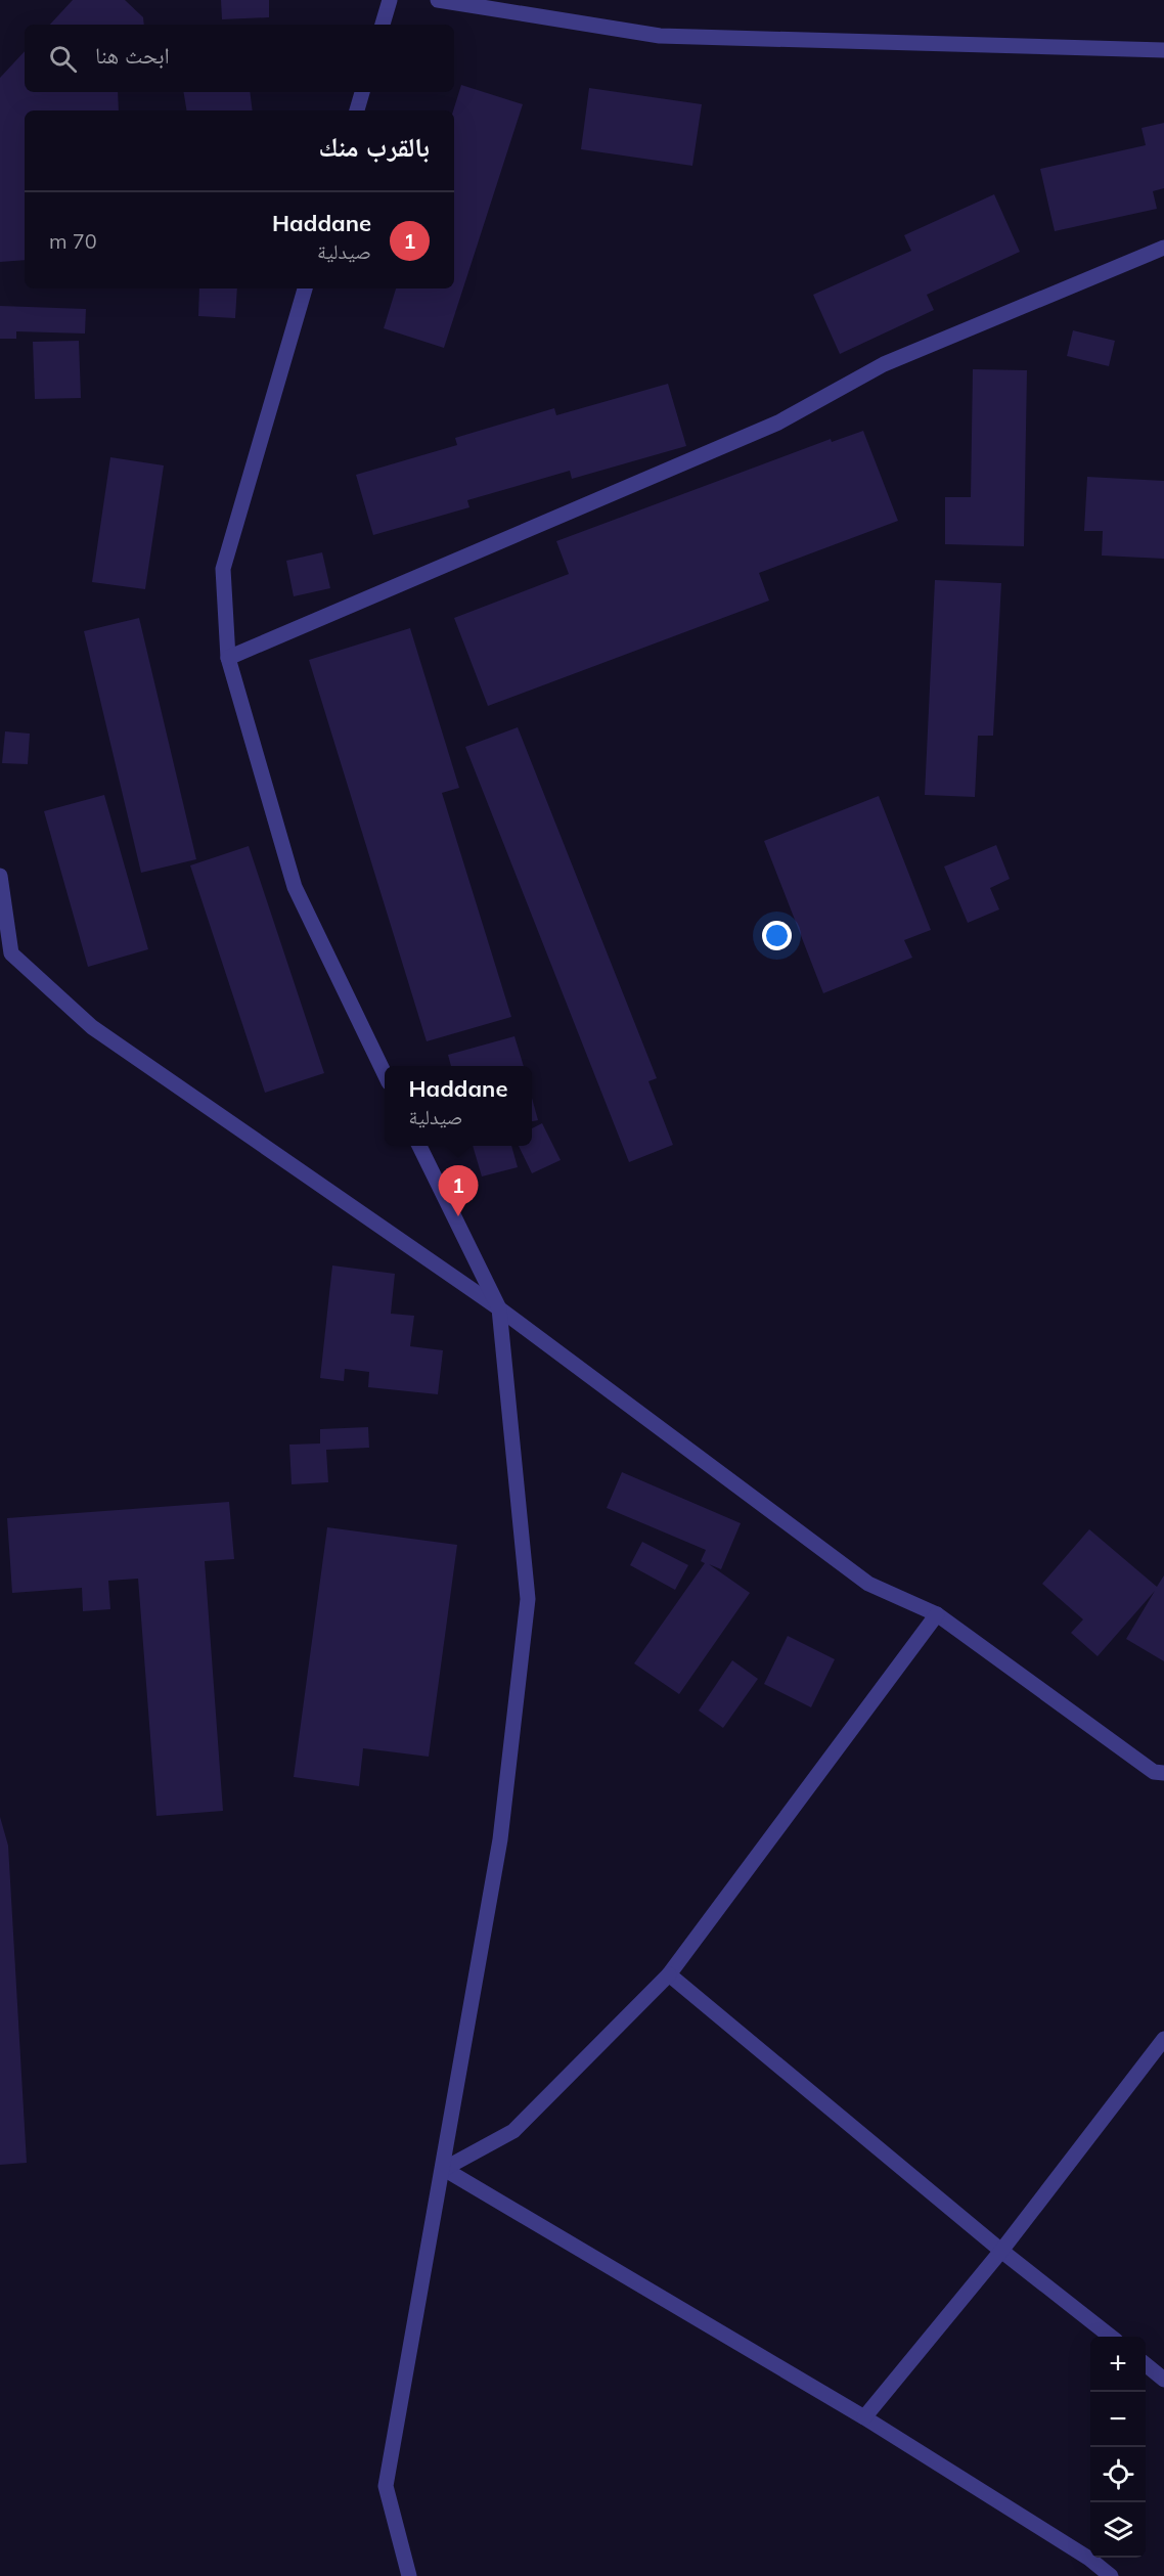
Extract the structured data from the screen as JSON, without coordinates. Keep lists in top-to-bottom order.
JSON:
{
  "page": {
    "search": "ابحث هنا",
    "heading": "بالقرب منك",
    "list": [
      {
        "mark": "1",
        "name": "Haddane",
        "note": "صيدلية",
        "value": "70 m"
      }
    ],
    "popup": ["Haddane", "صيدلية"],
    "pins": "1",
    "map_buttons": ["+", "−"]
  }
}
